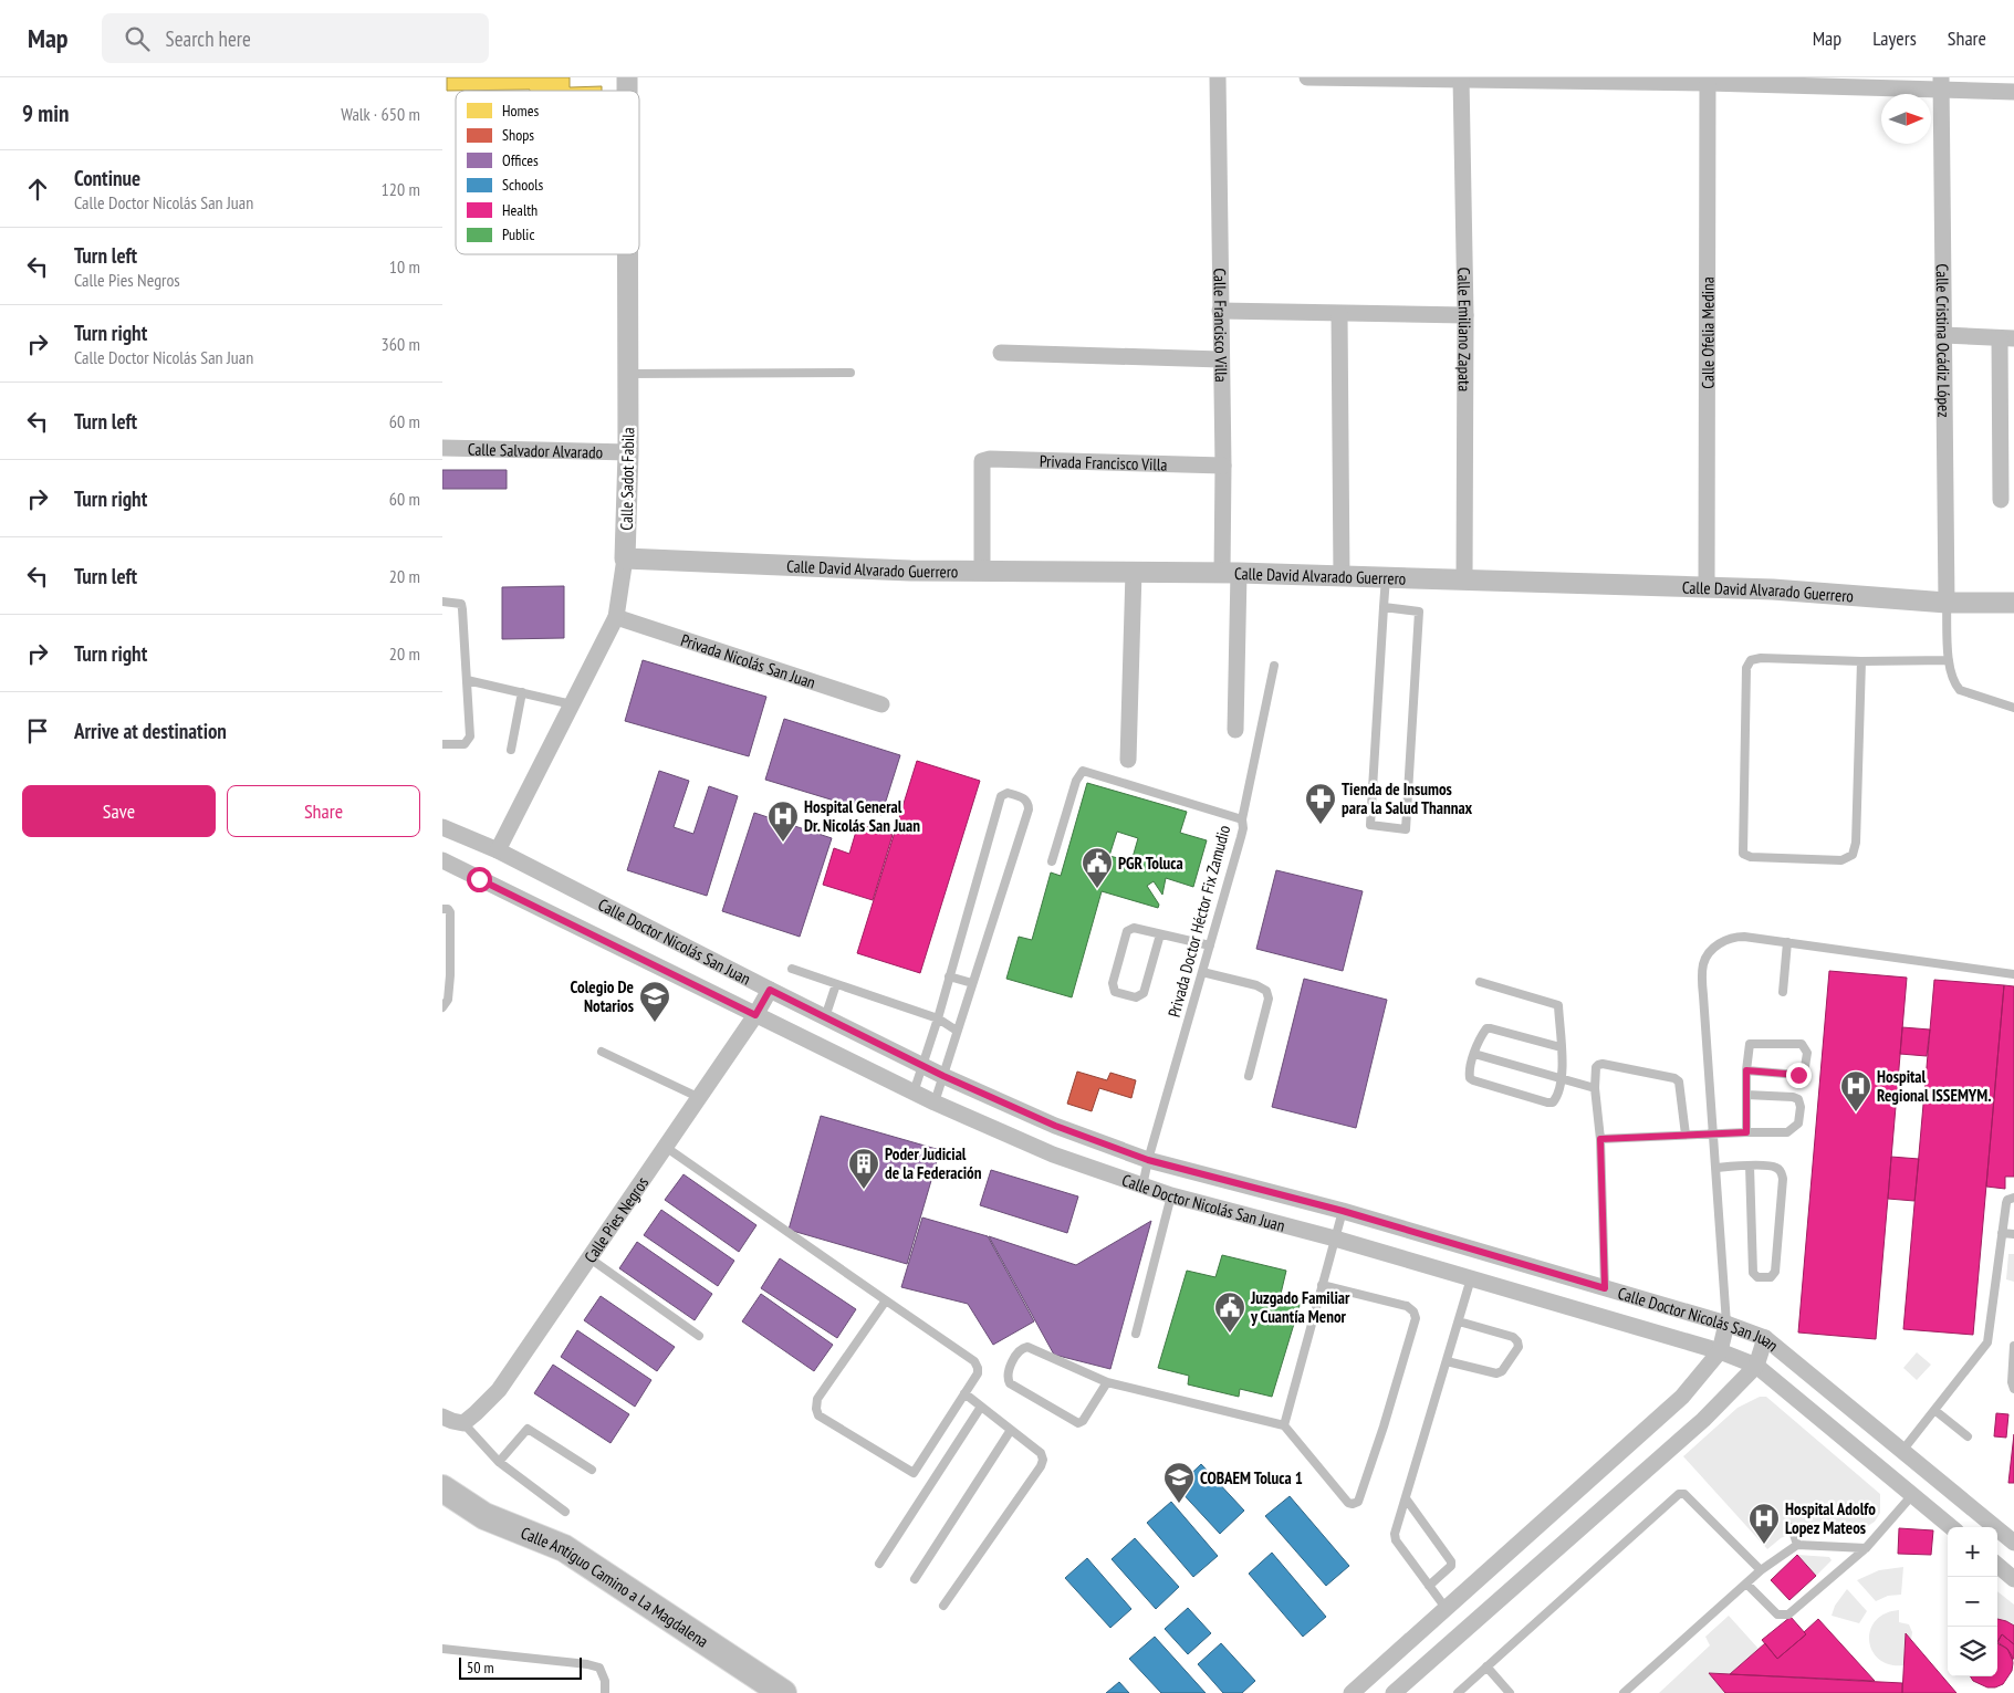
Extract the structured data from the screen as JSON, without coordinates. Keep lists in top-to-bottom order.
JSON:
{
  "streets": {
    "main road": ["Calle Antiguo Camino a La Magdalena"],
    "street": [
      "Calle Francisco Villa",
      "Calle Emiliano Zapata",
      "Calle Ofelia Medina",
      "Calle Cristina Ocádiz López",
      "Calle Salvador Alvarado",
      "Privada Francisco Villa",
      "Calle Sadot Fabila",
      "Calle David Alvarado Guerrero",
      "Privada Nicolás San Juan",
      "Calle Doctor Nicolás San Juan",
      "Calle Pies Negros"
    ],
    "lane": ["Privada Doctor Héctor Fix Zamudio"]
  },
  "crossings": [
    ["Calle Francisco Villa", "Privada Francisco Villa"],
    ["Calle Francisco Villa", "Calle David Alvarado Guerrero"],
    ["Calle Emiliano Zapata", "Calle David Alvarado Guerrero"],
    ["Calle Ofelia Medina", "Calle David Alvarado Guerrero"],
    ["Calle Cristina Ocádiz López", "Calle David Alvarado Guerrero"],
    ["Calle Salvador Alvarado", "Calle Sadot Fabila"],
    ["Privada Francisco Villa", "Calle David Alvarado Guerrero"],
    ["Calle Sadot Fabila", "Calle David Alvarado Guerrero"],
    ["Calle Sadot Fabila", "Privada Nicolás San Juan"],
    ["Calle Sadot Fabila", "Calle Doctor Nicolás San Juan"],
    ["Privada Doctor Héctor Fix Zamudio", "Calle Doctor Nicolás San Juan"],
    ["Calle Doctor Nicolás San Juan", "Calle Pies Negros"]
  ],
  "places": {
    "pharmacy": ["Tienda de Insumos para la Salud Thannax"],
    "hospital": ["Hospital General Dr. Nicolás San Juan", "Hospital Regional ISSEMYM.", "Hospital Adolfo Lopez Mateos"],
    "public building": ["PGR Toluca", "Juzgado Familiar y Cuantía Menor"],
    "school or university": ["Colegio De Notarios", "COBAEM Toluca 1"],
    "building": ["Poder Judicial de la Federación"]
  },
  "legend": [
    "Homes",
    "Shops",
    "Offices",
    "Schools",
    "Health",
    "Public"
  ],
  "scale_bar": "50 m",
  "north": "right",
  "page": {
    "header": "Map",
    "search": "Search here",
    "nav": ["Map", "Layers", "Share"],
    "heading": ["9 min", "Walk · 650 m"],
    "list": [
      ["Continue", "Calle Doctor Nicolás San Juan", "120 m"],
      ["Turn left", "Calle Pies Negros", "10 m"],
      ["Turn right", "Calle Doctor Nicolás San Juan", "360 m"],
      ["Turn left", "60 m"],
      ["Turn right", "60 m"],
      ["Turn left", "20 m"],
      ["Turn right", "20 m"],
      "Arrive at destination"
    ],
    "buttons": ["Save", "Share"],
    "map_buttons": ["+", "−"],
    "scale": "50 m"
  }
}
